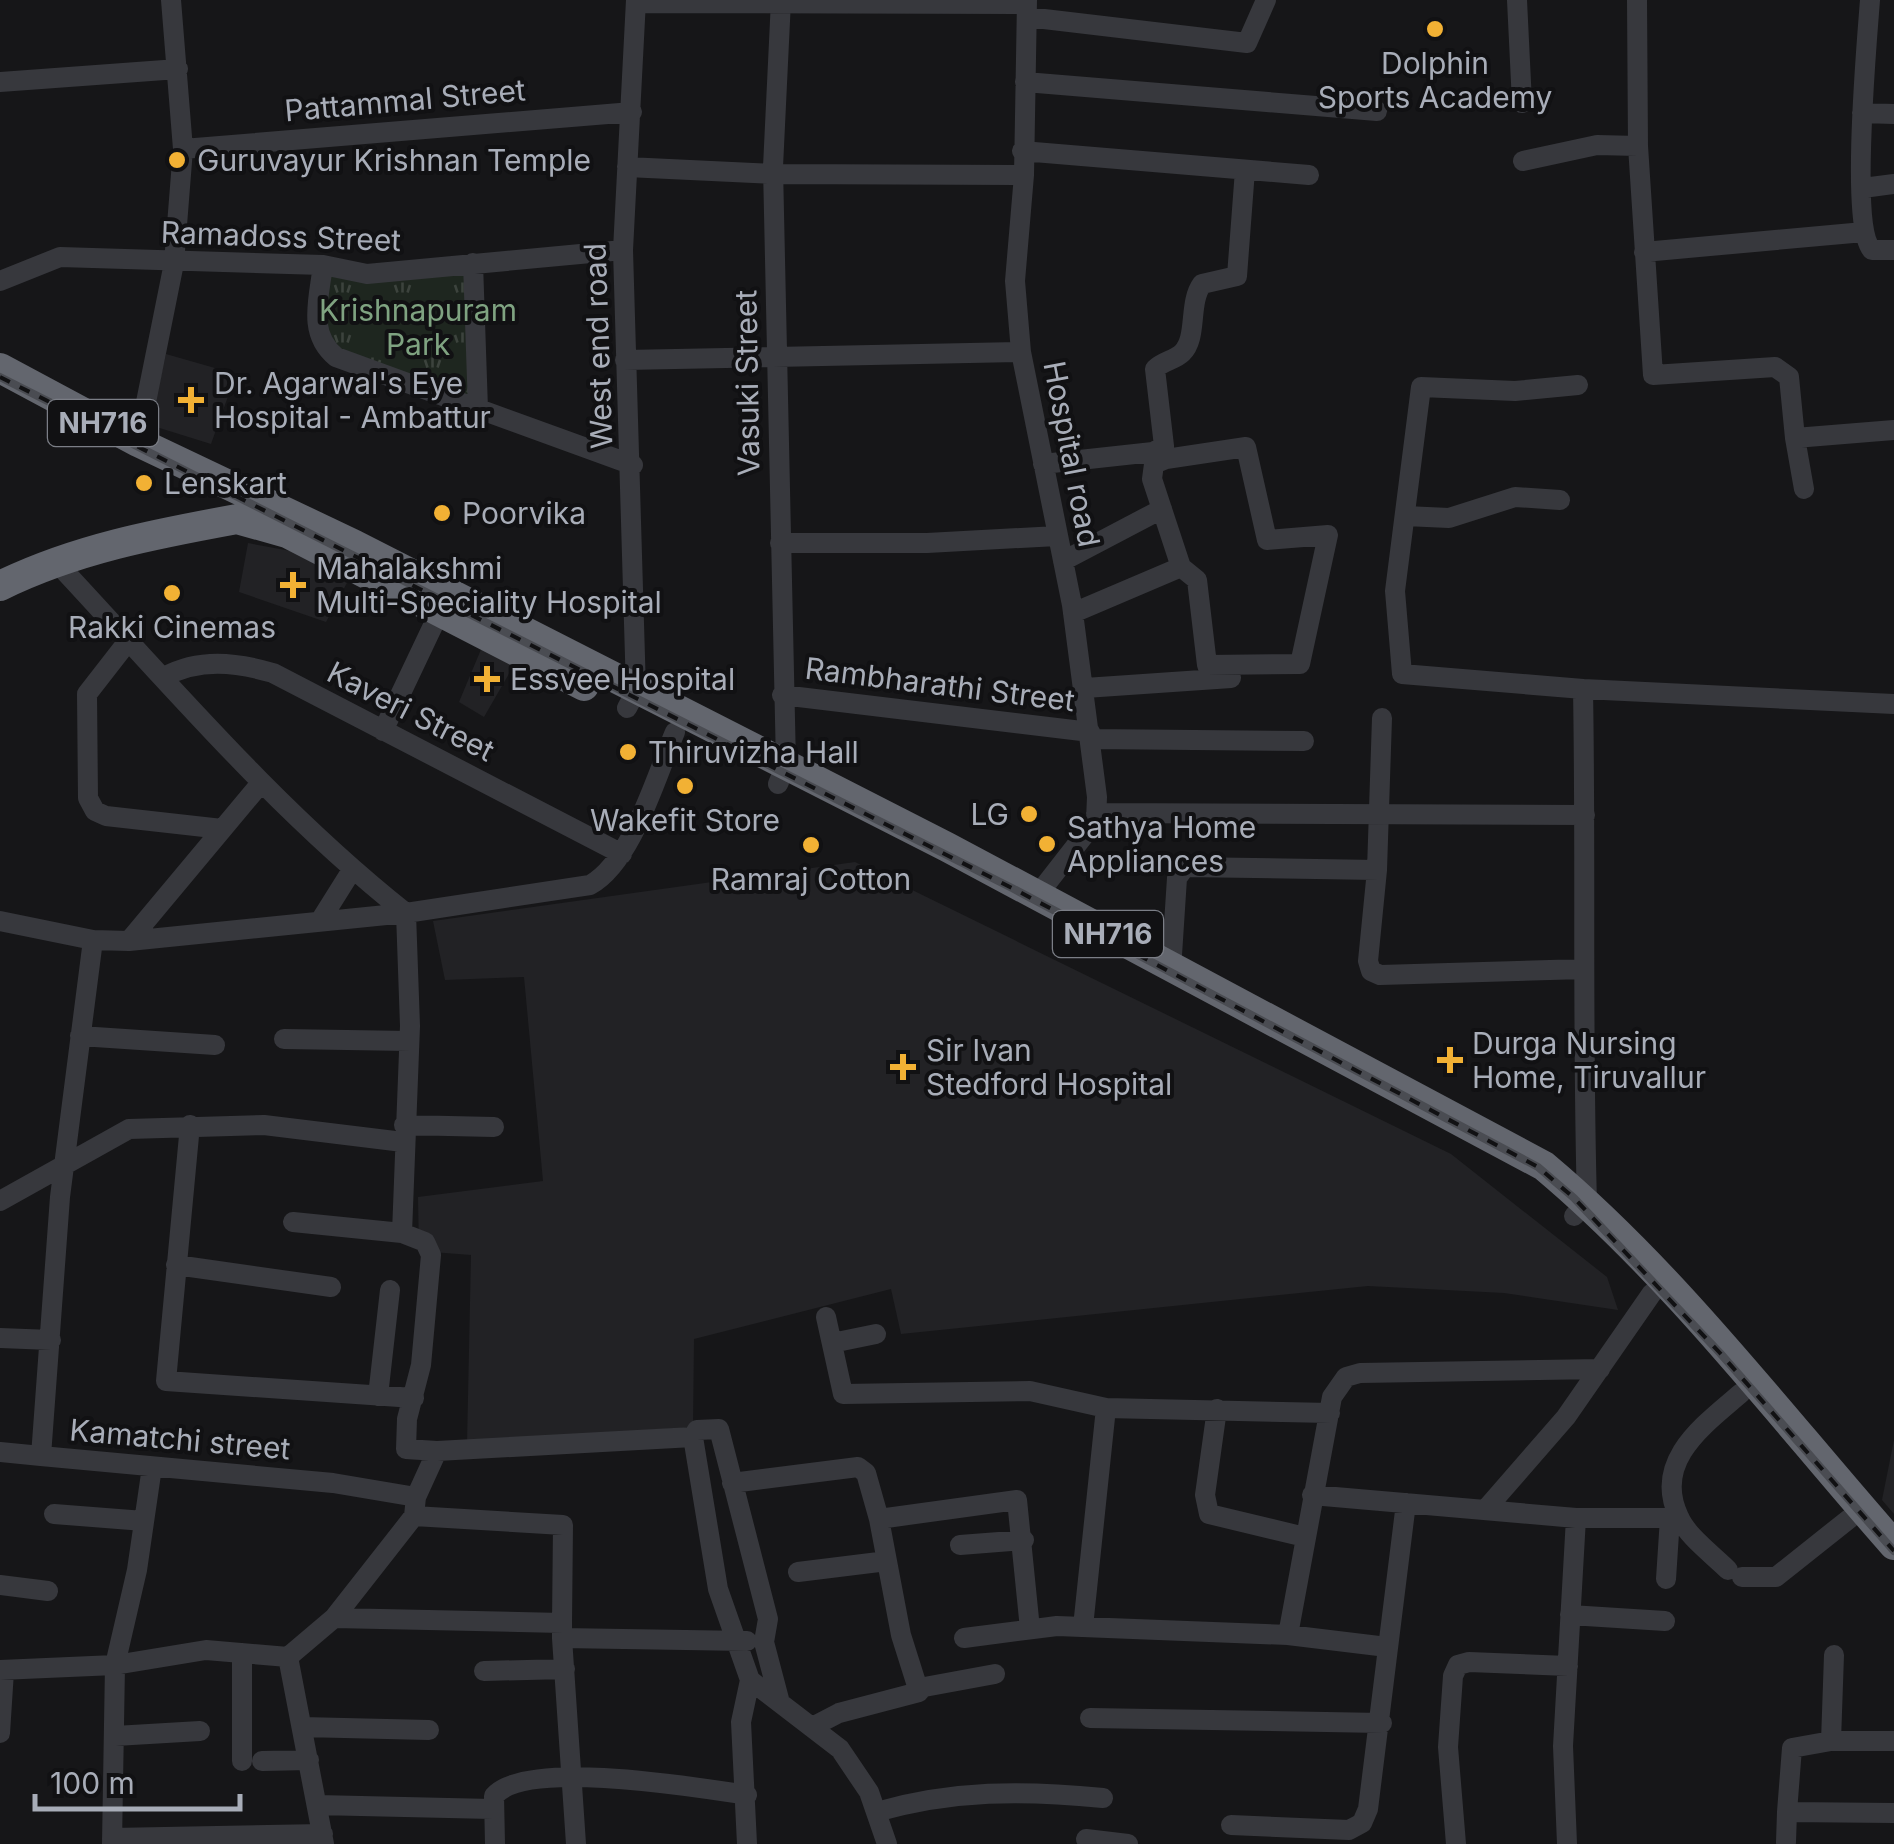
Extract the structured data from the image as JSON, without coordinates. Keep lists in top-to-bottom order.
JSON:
{
  "streets": {
    "highway": ["NH716"],
    "street": [
      "Pattammal Street",
      "Ramadoss Street",
      "West end road",
      "Vasuki Street",
      "Hospital road",
      "Rambharathi Street",
      "Kaveri Street",
      "Kamatchi street"
    ]
  },
  "crossings": [
    ["Pattammal Street", "West end road"],
    ["Ramadoss Street", "West end road"],
    ["West end road", "NH716"],
    ["Vasuki Street", "NH716"],
    ["Vasuki Street", "Rambharathi Street"],
    ["Hospital road", "Rambharathi Street"]
  ],
  "parks": ["Krishnapuram Park"],
  "places": {
    "other": [
      "Dolphin Sports Academy",
      "Guruvayur Krishnan Temple",
      "Lenskart",
      "Poorvika",
      "Rakki Cinemas",
      "Thiruvizha Hall",
      "Wakefit Store",
      "LG",
      "Sathya Home Appliances",
      "Ramraj Cotton"
    ],
    "health": [
      "Dr. Agarwal's Eye Hospital - Ambattur",
      "Mahalakshmi Multi-Speciality Hospital",
      "Essvee Hospital",
      "Durga Nursing Home, Tiruvallur",
      "Sir Ivan Stedford Hospital"
    ]
  },
  "scale_bar": "100 m"
}
